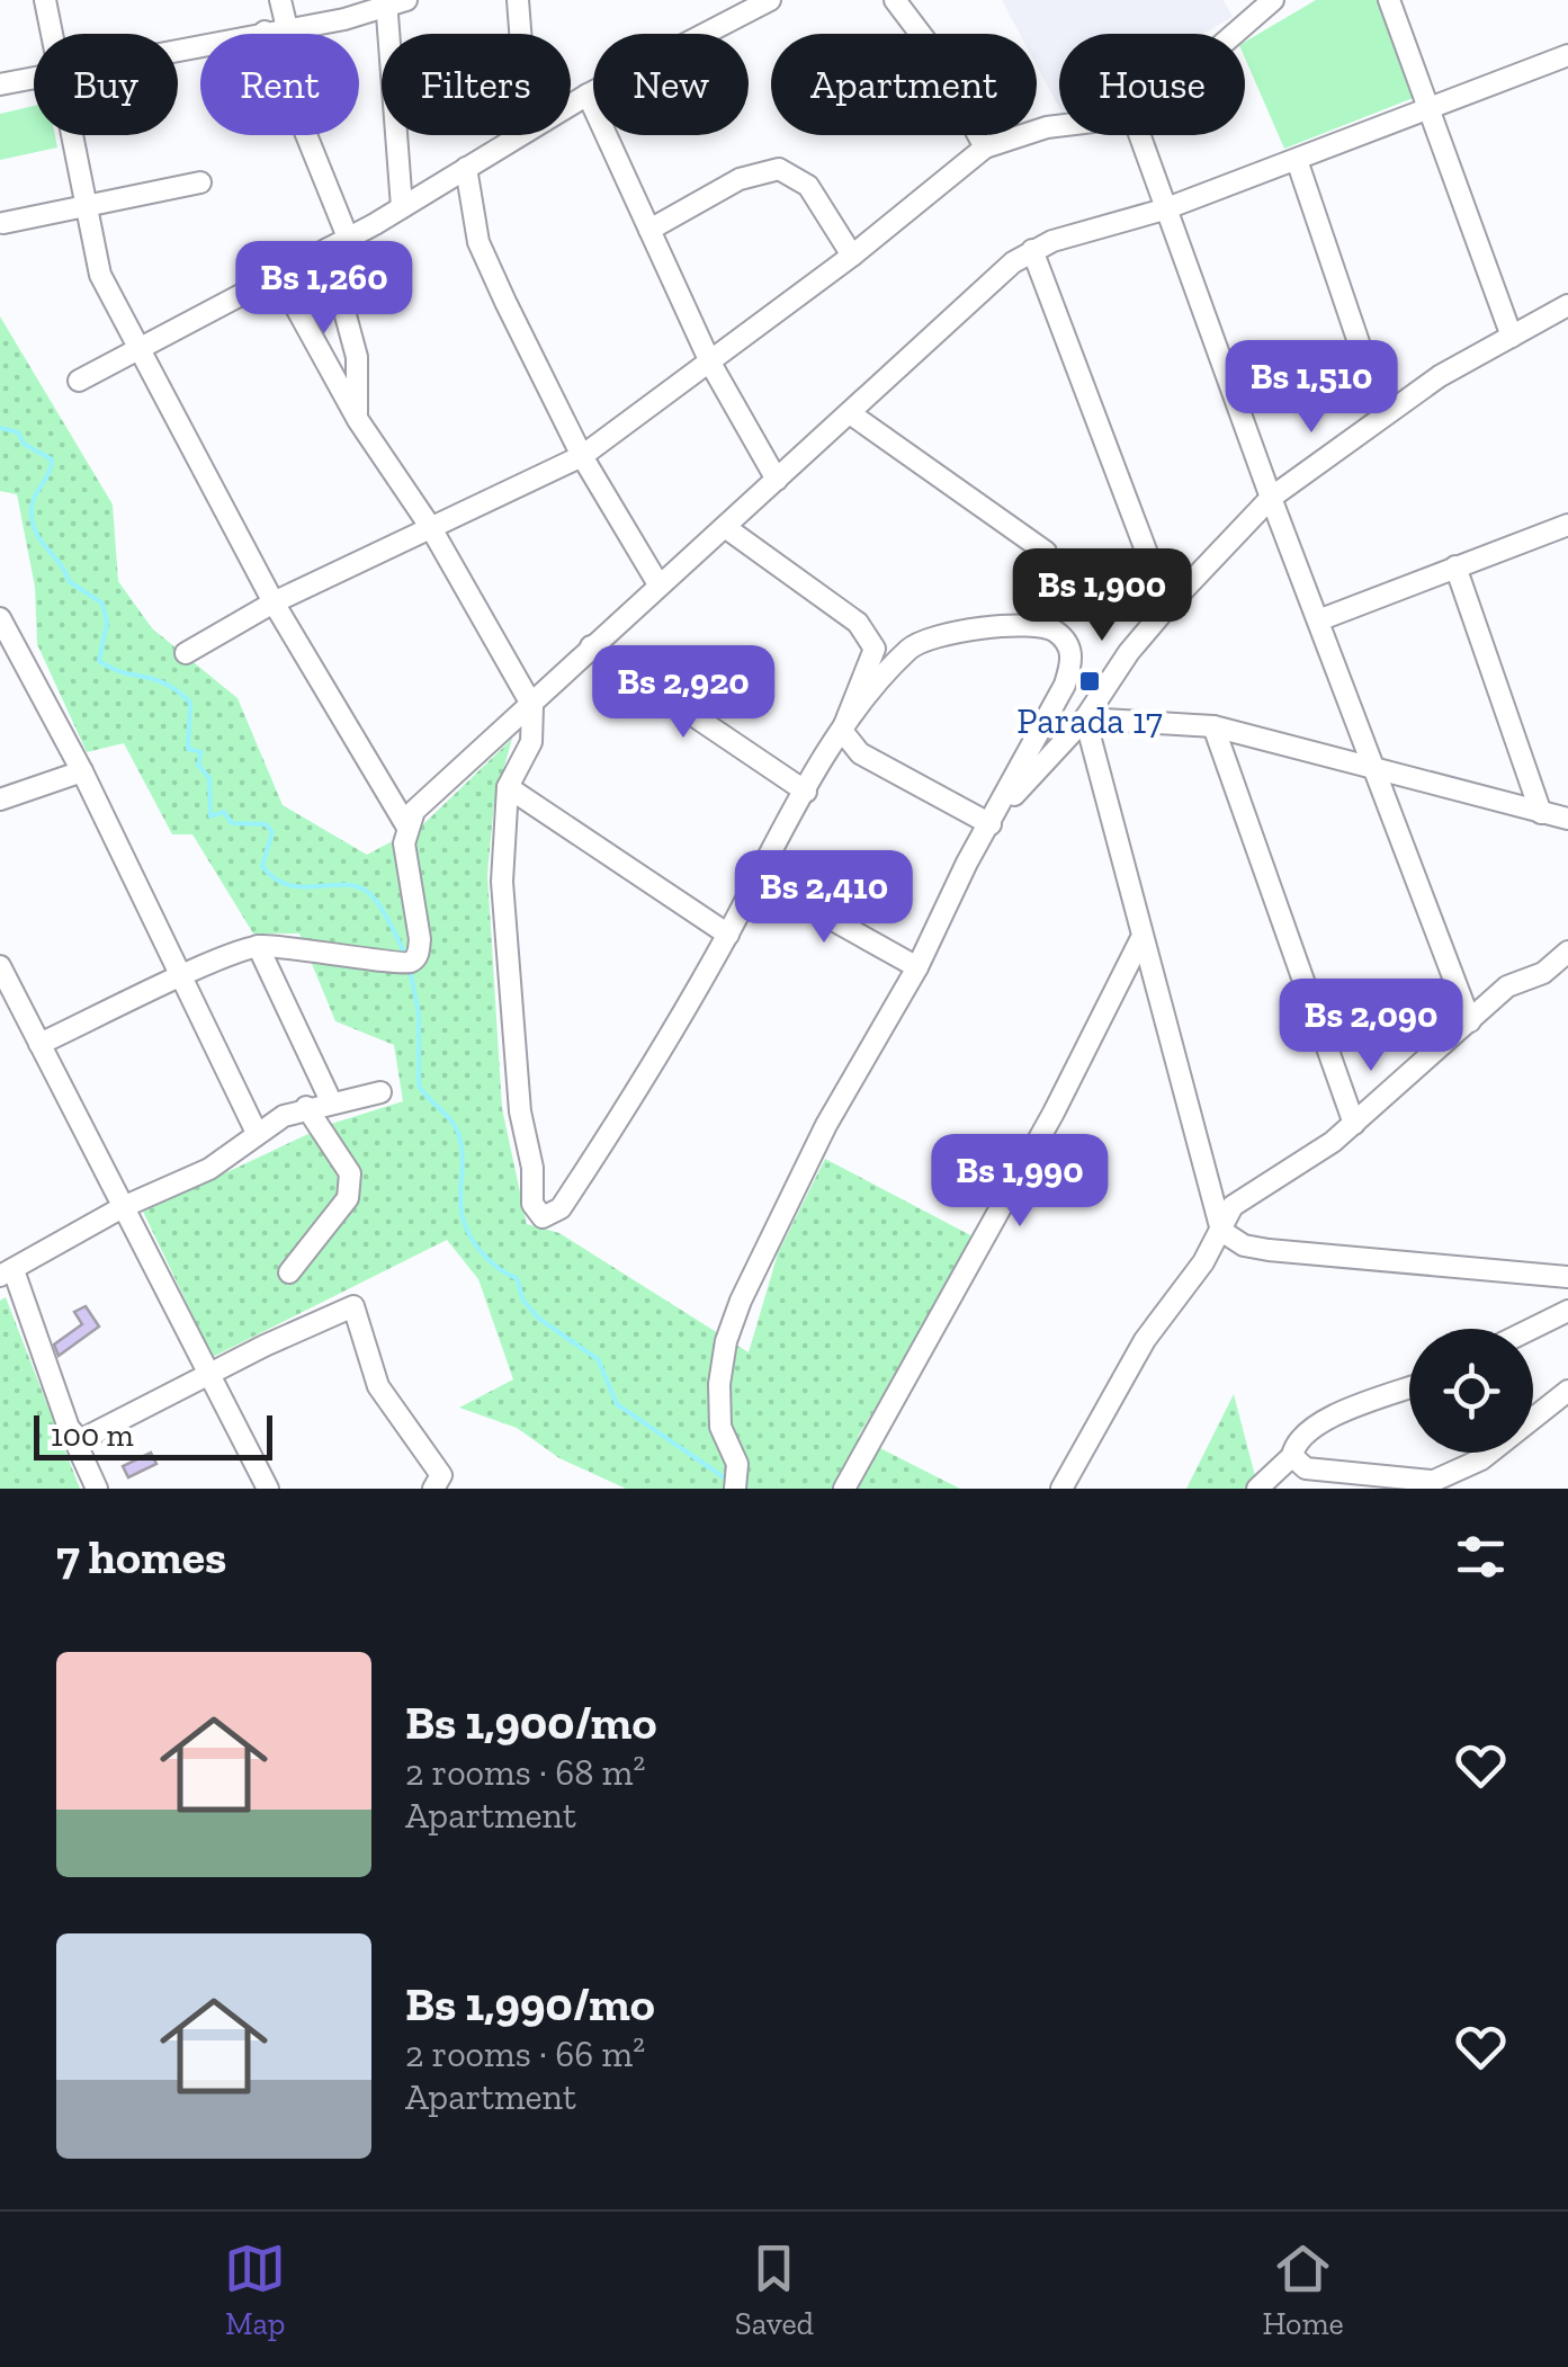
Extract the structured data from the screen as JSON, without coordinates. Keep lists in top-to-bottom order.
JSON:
{
  "places": {
    "transit": ["Parada 17"]
  },
  "scale_bar": "100 m",
  "page": {
    "chip": [
      "Buy",
      "Rent",
      "Filters",
      "New",
      "Apartment",
      "House"
    ],
    "price": [
      "Bs 1,260",
      "Bs 1,510",
      "Bs 1,900",
      "Bs 2,920",
      "Bs 2,410",
      "Bs 2,090",
      "Bs 1,990"
    ],
    "scale": "100 m",
    "heading": "7 homes",
    "list": [
      {
        "name": "Bs 1,900/mo",
        "note": "2 rooms · 68 m² · Apartment"
      },
      {
        "name": "Bs 1,990/mo",
        "note": "2 rooms · 66 m² · Apartment"
      }
    ],
    "tabs": ["Map", "Saved", "Home"]
  }
}
